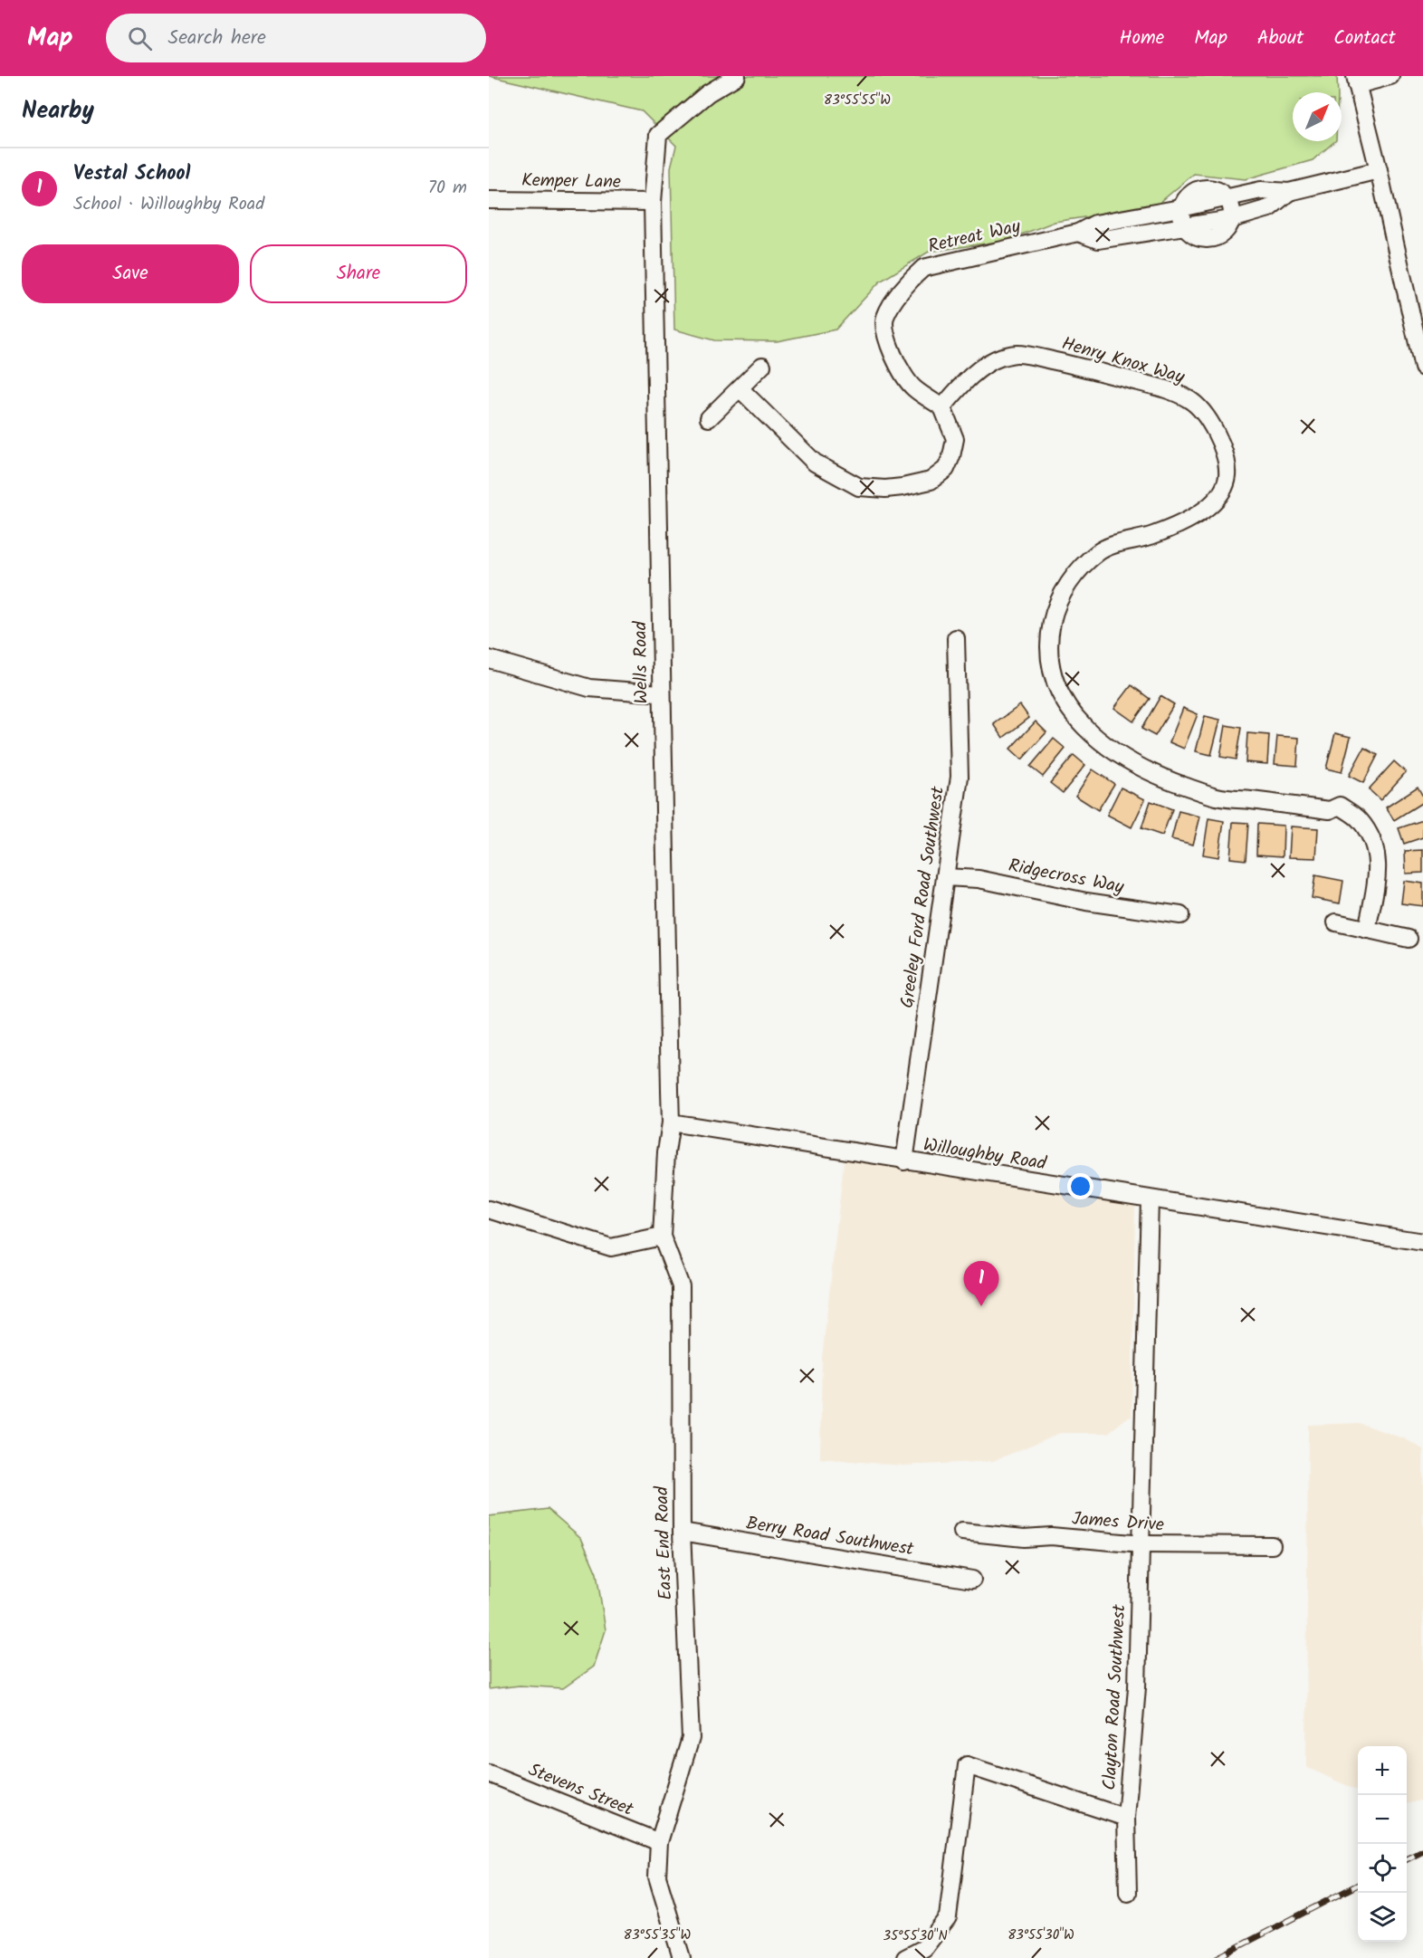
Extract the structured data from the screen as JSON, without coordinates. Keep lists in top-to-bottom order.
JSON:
{
  "streets": {
    "street": [
      "Kemper Lane",
      "Retreat Way",
      "Henry Knox Way",
      "Wells Road",
      "Ridgecross Way",
      "Greeley Ford Road Southwest",
      "Willoughby Road",
      "James Drive",
      "Berry Road Southwest",
      "East End Road",
      "Clayton Road Southwest",
      "Stevens Street"
    ]
  },
  "crossings": [
    ["Kemper Lane", "Wells Road"],
    ["Retreat Way", "Henry Knox Way"],
    ["Wells Road", "Willoughby Road"],
    ["Wells Road", "East End Road"],
    ["Ridgecross Way", "Greeley Ford Road Southwest"],
    ["Greeley Ford Road Southwest", "Willoughby Road"],
    ["Willoughby Road", "East End Road"],
    ["Willoughby Road", "Clayton Road Southwest"],
    ["James Drive", "Clayton Road Southwest"],
    ["Berry Road Southwest", "East End Road"],
    ["East End Road", "Stevens Street"]
  ],
  "north": "top right",
  "page": {
    "header": "Map",
    "search": "Search here",
    "nav": [
      "Home",
      "Map",
      "About",
      "Contact"
    ],
    "heading": "Nearby",
    "list": [
      {
        "mark": "1",
        "name": "Vestal School",
        "note": "School · Willoughby Road",
        "value": "70 m"
      }
    ],
    "buttons": ["Save", "Share"],
    "pins": "1",
    "map_buttons": ["+", "−"]
  },
  "coordinates": [
    "83°55'55\"W",
    "83°55'35\"W",
    "83°55'30\"W",
    "35°55'30\"N"
  ]
}
